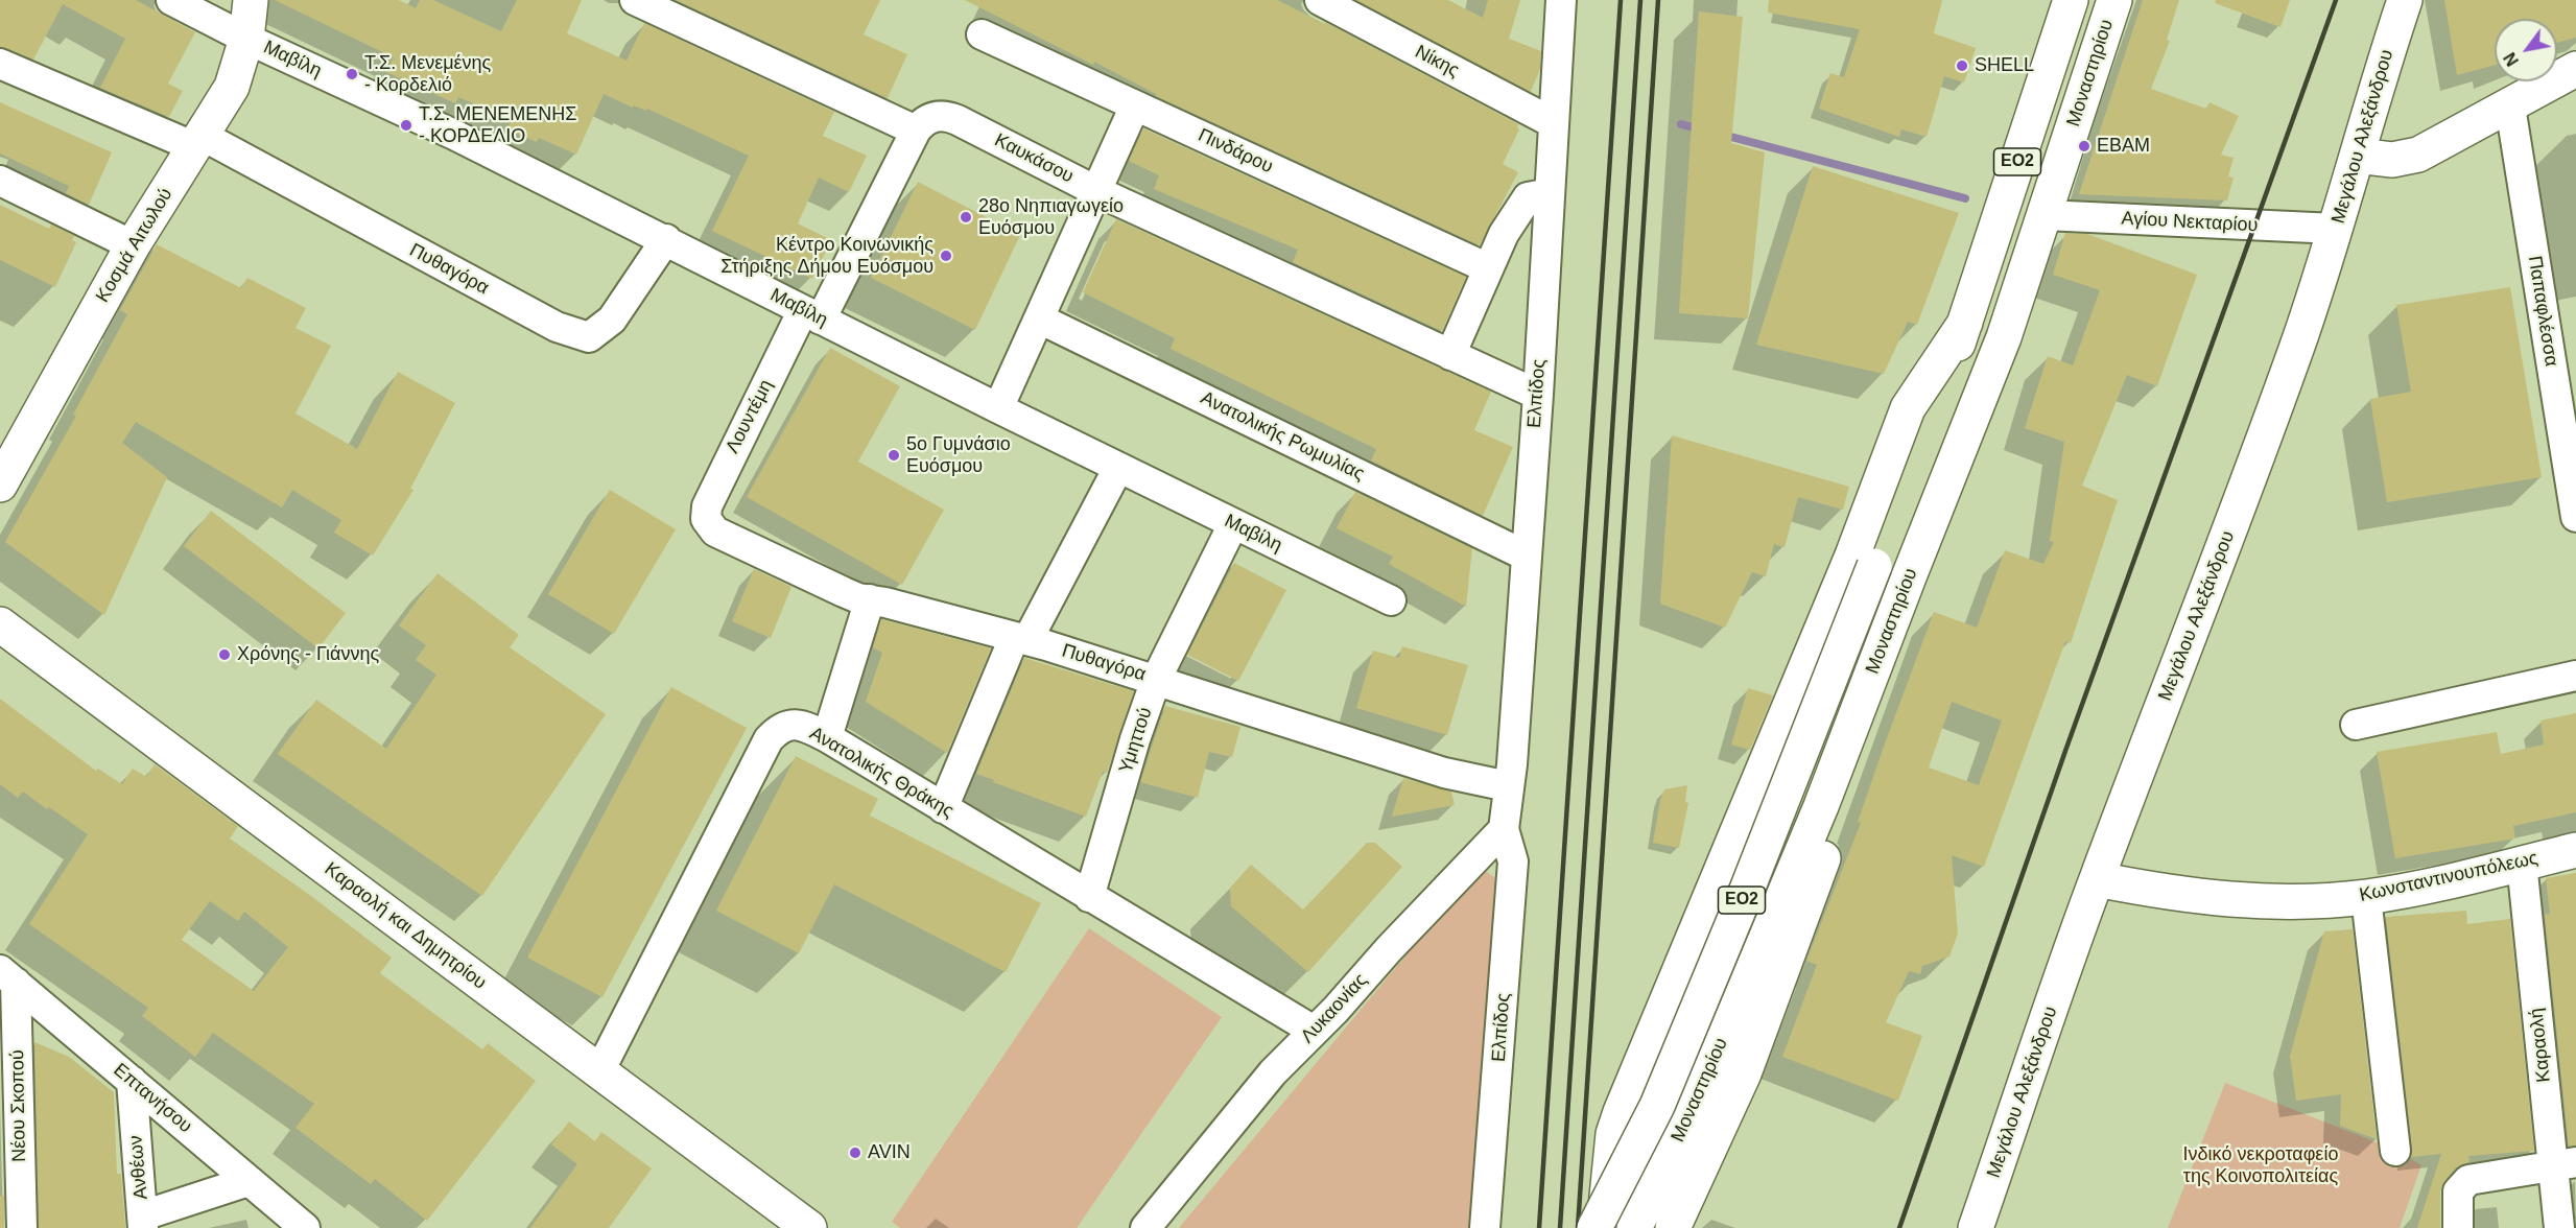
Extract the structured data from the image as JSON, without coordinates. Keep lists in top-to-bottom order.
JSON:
{
  "streets": {
    "main road": [
      "Μοναστηρίου",
      "Μεγάλου Αλεξάνδρου",
      "ΕΟ2",
      "Κοσμά Αιτωλού",
      "Κωνσταντινουπόλεως",
      "Καραολή και Δημητρίου"
    ],
    "street": [
      "Μαβίλη",
      "Νίκης",
      "Πινδάρου",
      "Καυκάσου",
      "Αγίου Νεκταρίου",
      "Πυθαγόρα",
      "Παπαφλέσσα",
      "Ελπίδος",
      "Λουντέμη",
      "Ανατολικής Ρωμυλίας",
      "Υμηττού",
      "Ανατολικής Θράκης",
      "Λυκαονίας",
      "Καραολή",
      "Επτανήσου",
      "Νέου Σκοπού",
      "Ανθέων"
    ]
  },
  "crossings": [
    ["Μαβίλη", "Κοσμά Αιτωλού"],
    ["Μαβίλη", "Πυθαγόρα"],
    ["Μαβίλη", "Λουντέμη"],
    ["Μαβίλη", "Υμηττού"],
    ["Νίκης", "Ελπίδος"],
    ["Μοναστηρίου", "Αγίου Νεκταρίου"],
    ["Μεγάλου Αλεξάνδρου", "Αγίου Νεκταρίου"],
    ["Μεγάλου Αλεξάνδρου", "Κωνσταντινουπόλεως"],
    ["Καυκάσου", "Ελπίδος"],
    ["Καυκάσου", "Λουντέμη"],
    ["Κοσμά Αιτωλού", "Πυθαγόρα"],
    ["Πυθαγόρα", "Ελπίδος"],
    ["Πυθαγόρα", "Λουντέμη"],
    ["Πυθαγόρα", "Υμηττού"],
    ["Ελπίδος", "Ανατολικής Ρωμυλίας"],
    ["Ελπίδος", "Λυκαονίας"],
    ["Υμηττού", "Ανατολικής Θράκης"],
    ["Ανατολικής Θράκης", "Καραολή και Δημητρίου"],
    ["Ανατολικής Θράκης", "Λυκαονίας"],
    ["Κωνσταντινουπόλεως", "Καραολή"],
    ["Επτανήσου", "Νέου Σκοπού"],
    ["Επτανήσου", "Ανθέων"]
  ],
  "parks": ["Ινδικό νεκροταφείο της Κοινοπολιτείας"],
  "places": [
    "SHELL",
    "Τ.Σ. Μενεμένης - Κορδελιό",
    "Τ.Σ. ΜΕΝΕΜΕΝΗΣ - ΚΟΡΔΕΛΙΟ",
    "ΕΒΑΜ",
    "28ο Νηπιαγωγείο Ευόσμου",
    "Κέντρο Κοινωνικής Στήριξης Δήμου Ευόσμου",
    "5ο Γυμνάσιο Ευόσμου",
    "Χρόνης - Γιάννης",
    "AVIN"
  ],
  "north": "bottom left"
}
